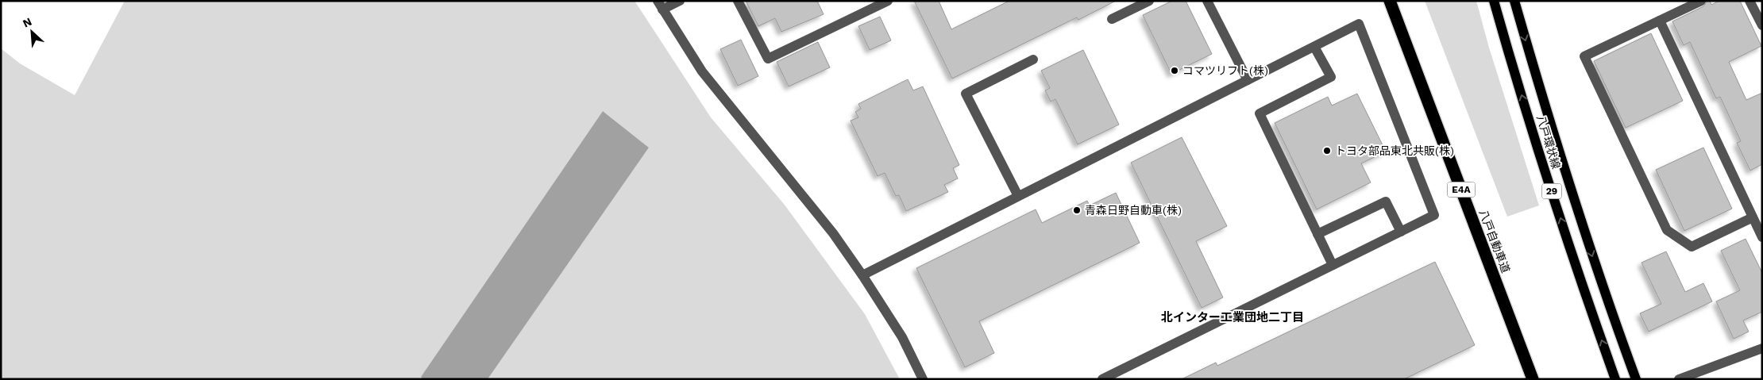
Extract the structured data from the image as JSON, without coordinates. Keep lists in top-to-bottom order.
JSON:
{
  "streets": {
    "highway": ["E4A", "八戸自動車道"],
    "main road": ["八戸環状線", "29"]
  },
  "districts": ["北インター工業団地二丁目"],
  "places": ["コマツリフト(株)", "トヨタ部品東北共販(株)", "青森日野自動車(株)"],
  "north": "top left"
}
